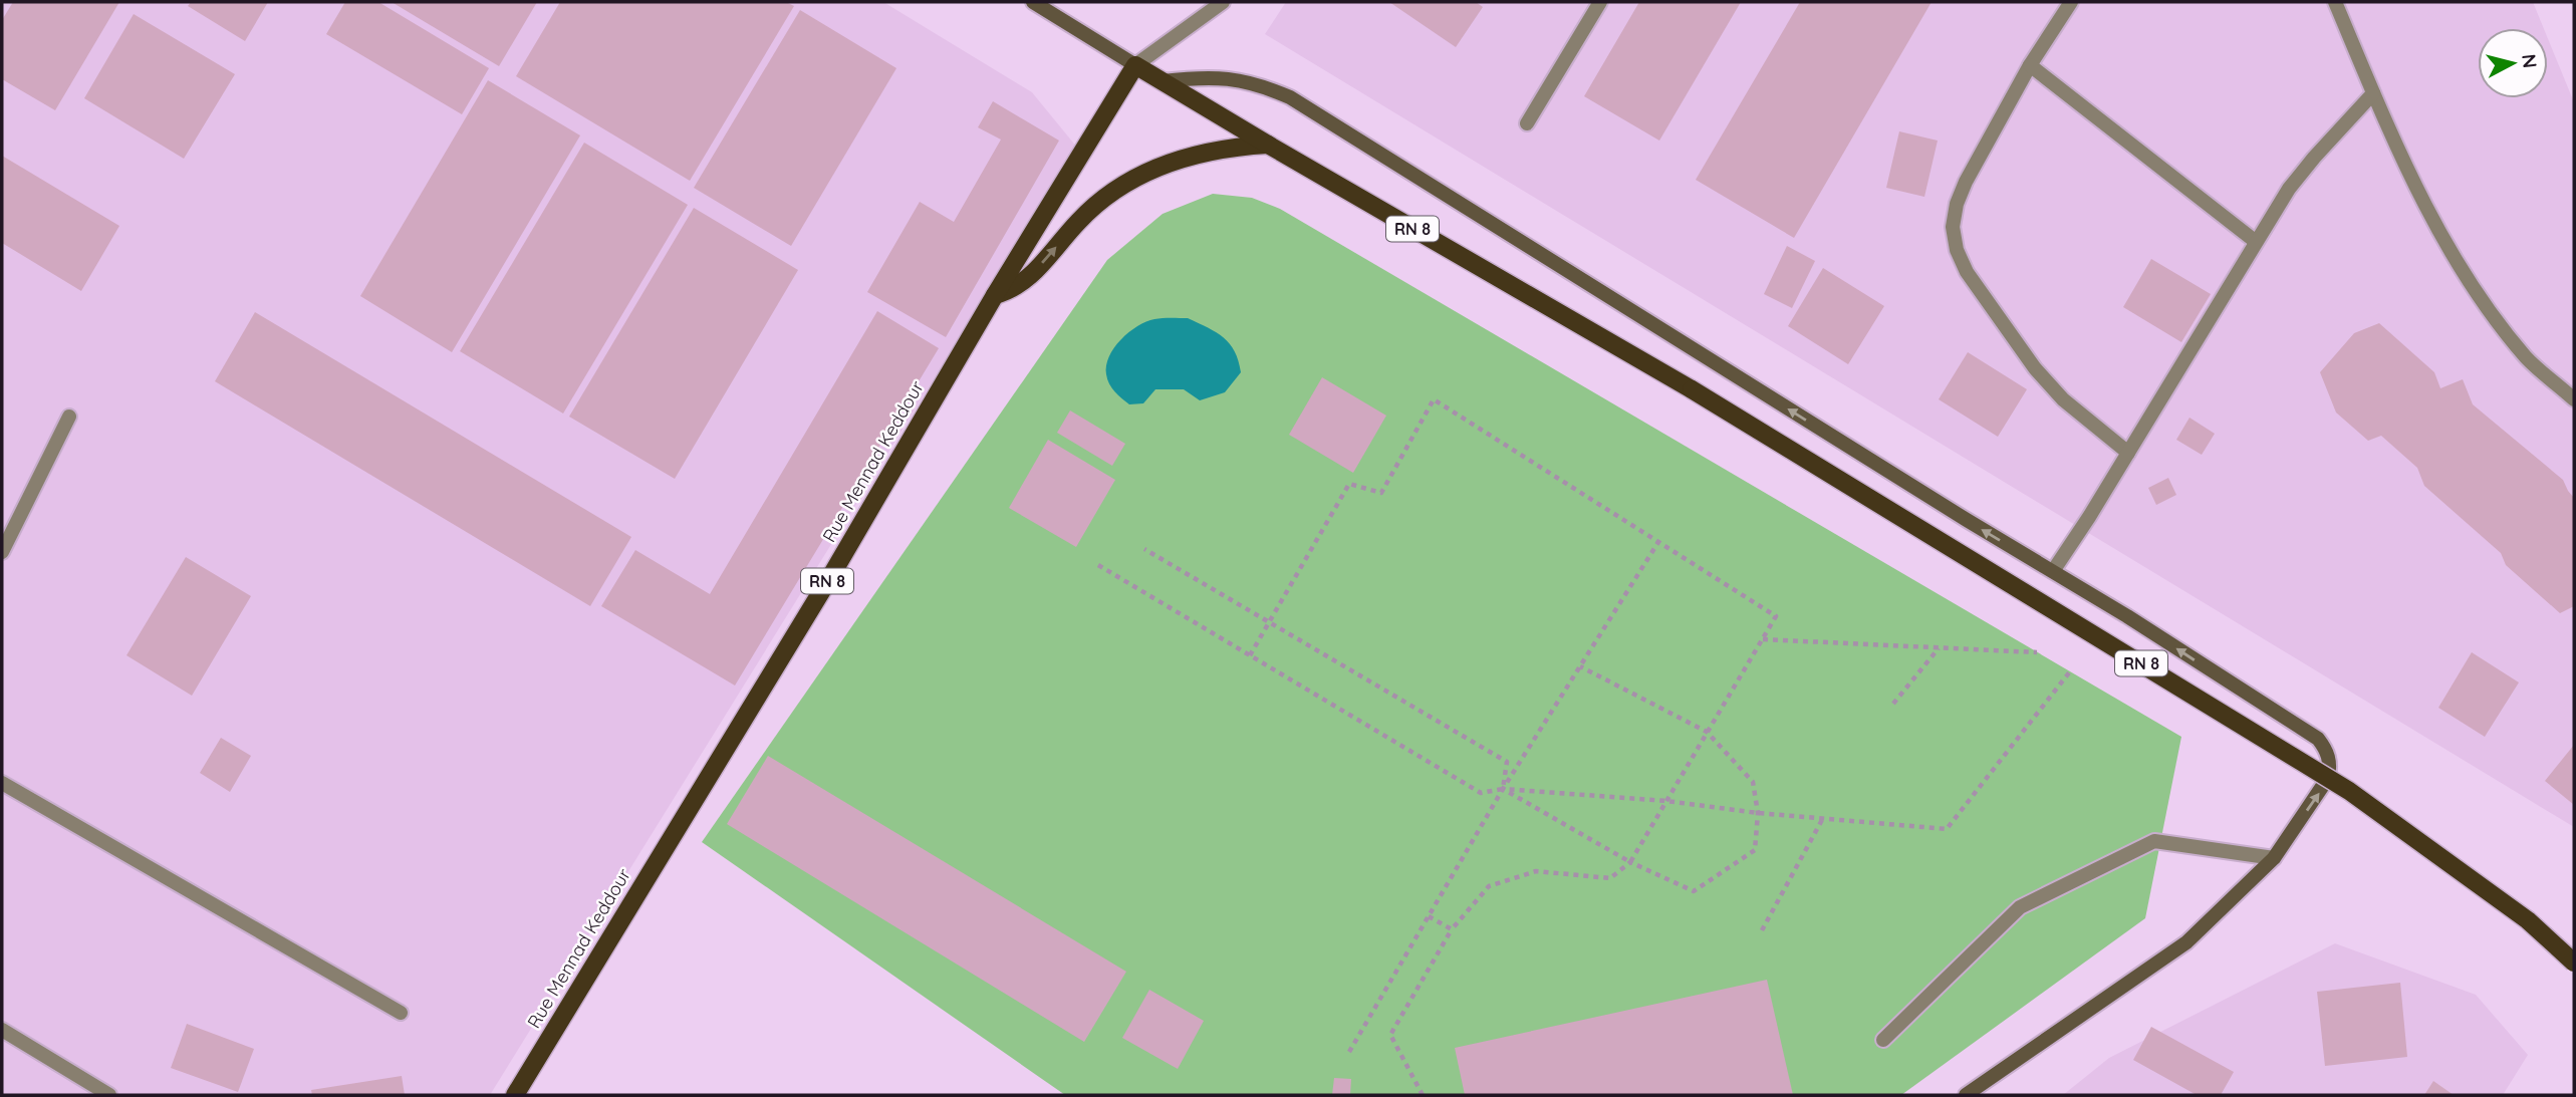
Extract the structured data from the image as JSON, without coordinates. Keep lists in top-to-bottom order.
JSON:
{
  "streets": {
    "main road": ["RN 8", "Rue Mennad Keddour"]
  },
  "crossings": [
    ["RN 8", "Rue Mennad Keddour"]
  ],
  "north": "right"
}
